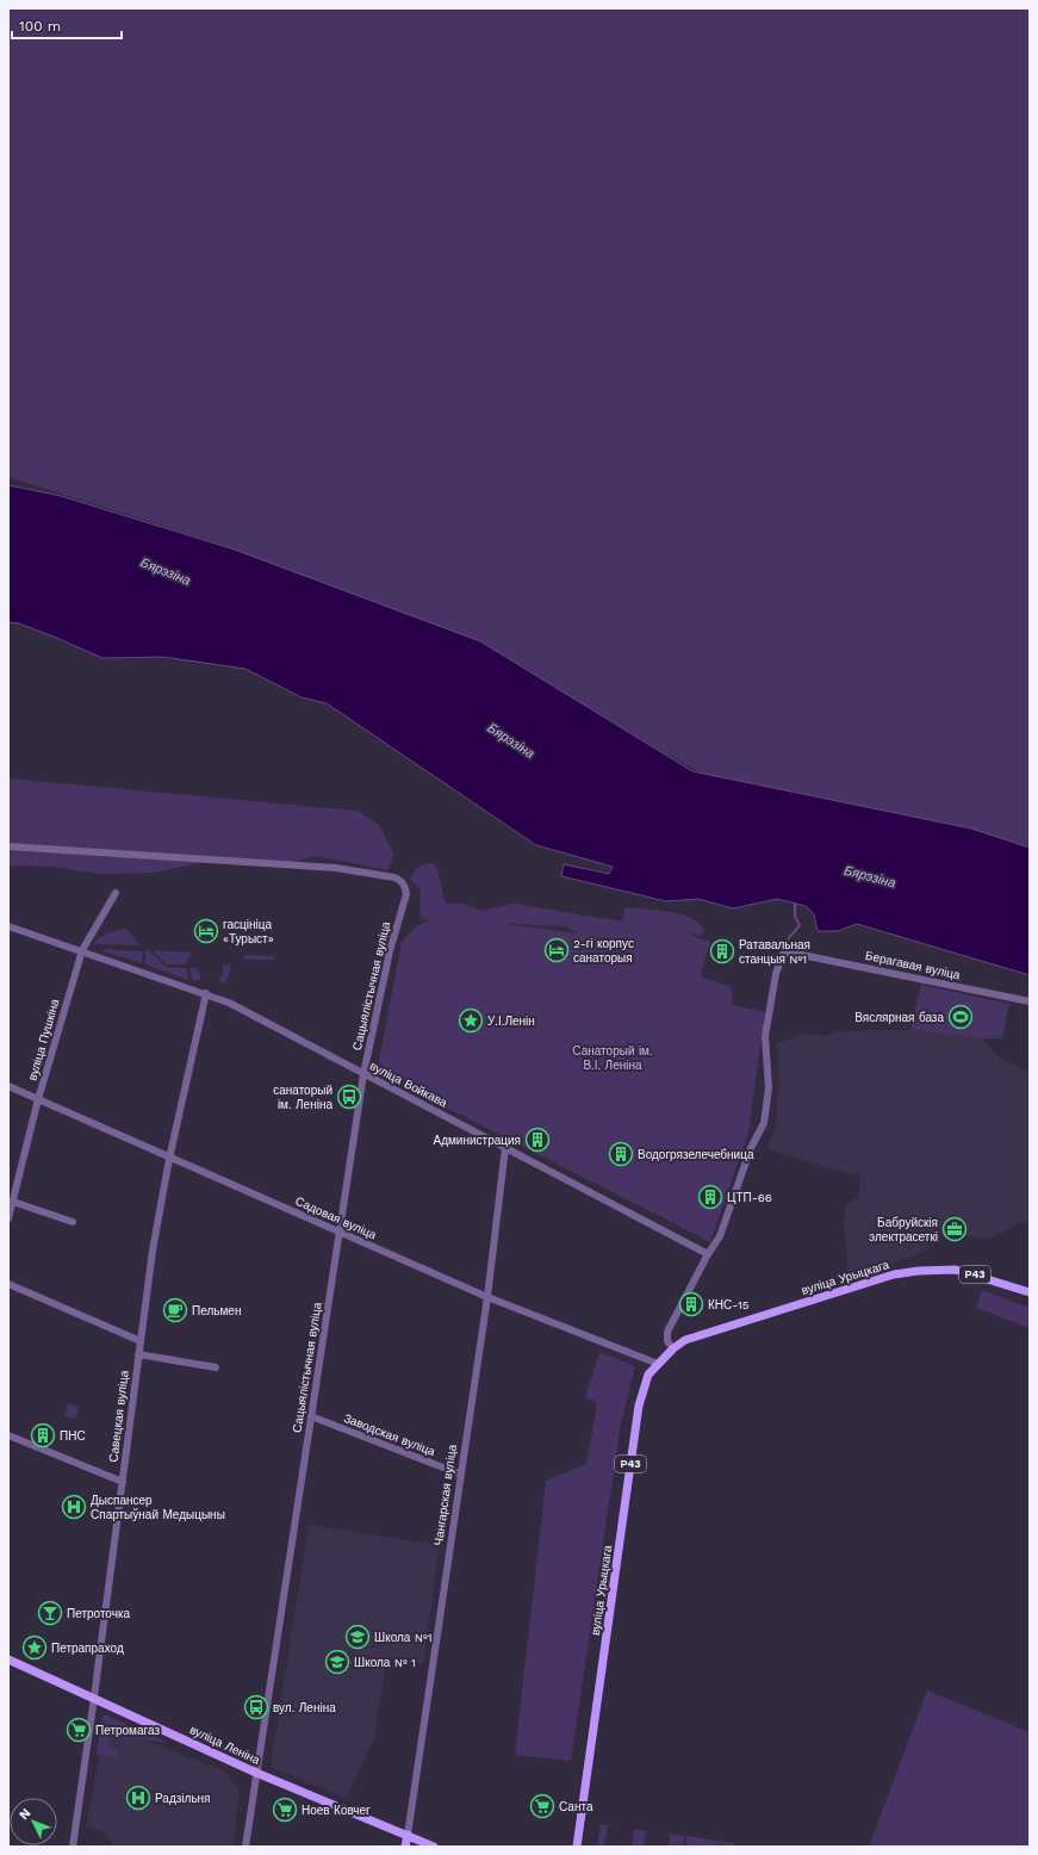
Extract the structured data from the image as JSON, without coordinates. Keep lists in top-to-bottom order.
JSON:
{
  "streets": {
    "main road": [
      "Р43",
      "вуліца Урыцкага",
      "Чангарская вуліца",
      "вуліца Леніна"
    ],
    "street": [
      "Берагавая вуліца",
      "Сацыялістычная вуліца",
      "вуліца Пушкіна",
      "вуліца Войкава",
      "Садовая вуліца",
      "Савецкая вуліца",
      "Заводская вуліца"
    ]
  },
  "crossings": [
    ["Берагавая вуліца", "вуліца Войкава"],
    ["Сацыялістычная вуліца", "вуліца Войкава"],
    ["Сацыялістычная вуліца", "Садовая вуліца"],
    ["Сацыялістычная вуліца", "Заводская вуліца"],
    ["Сацыялістычная вуліца", "вуліца Леніна"],
    ["вуліца Пушкіна", "вуліца Войкава"],
    ["вуліца Пушкіна", "Садовая вуліца"],
    ["вуліца Войкава", "Савецкая вуліца"],
    ["вуліца Войкава", "Чангарская вуліца"],
    ["Садовая вуліца", "вуліца Урыцкага"],
    ["Садовая вуліца", "Савецкая вуліца"],
    ["Садовая вуліца", "Чангарская вуліца"],
    ["Савецкая вуліца", "вуліца Леніна"],
    ["Заводская вуліца", "Чангарская вуліца"],
    ["Чангарская вуліца", "вуліца Леніна"]
  ],
  "water": ["Бярэзіна"],
  "parks": ["Санаторый ім. В.І. Леніна"],
  "places": {
    "hotel": ["гасцініца «Турыст»", "2-гі корпус санаторыя"],
    "building": [
      "Ратавальная станцыя №1",
      "Администрация",
      "Водогрязелечебница",
      "ЦТП-66",
      "КНС-15",
      "ПНС"
    ],
    "sports": ["Вяслярная база"],
    "place": ["У.І.Ленін", "Петрапраход"],
    "bus stop": ["санаторый ім. Леніна", "вул. Леніна"],
    "office": ["Бабруйскія электрасеткі"],
    "cafe": ["Пельмен"],
    "hospital": ["Дыспансер Спартыўнай Медыцыны", "Радзільня"],
    "bar": ["Петроточка"],
    "school or university": ["Школа №1", "Школа № 1"],
    "supermarket": ["Петромагаз", "Санта", "Ноев Ковчег"]
  },
  "scale_bar": "100 m",
  "north": "top left"
}
